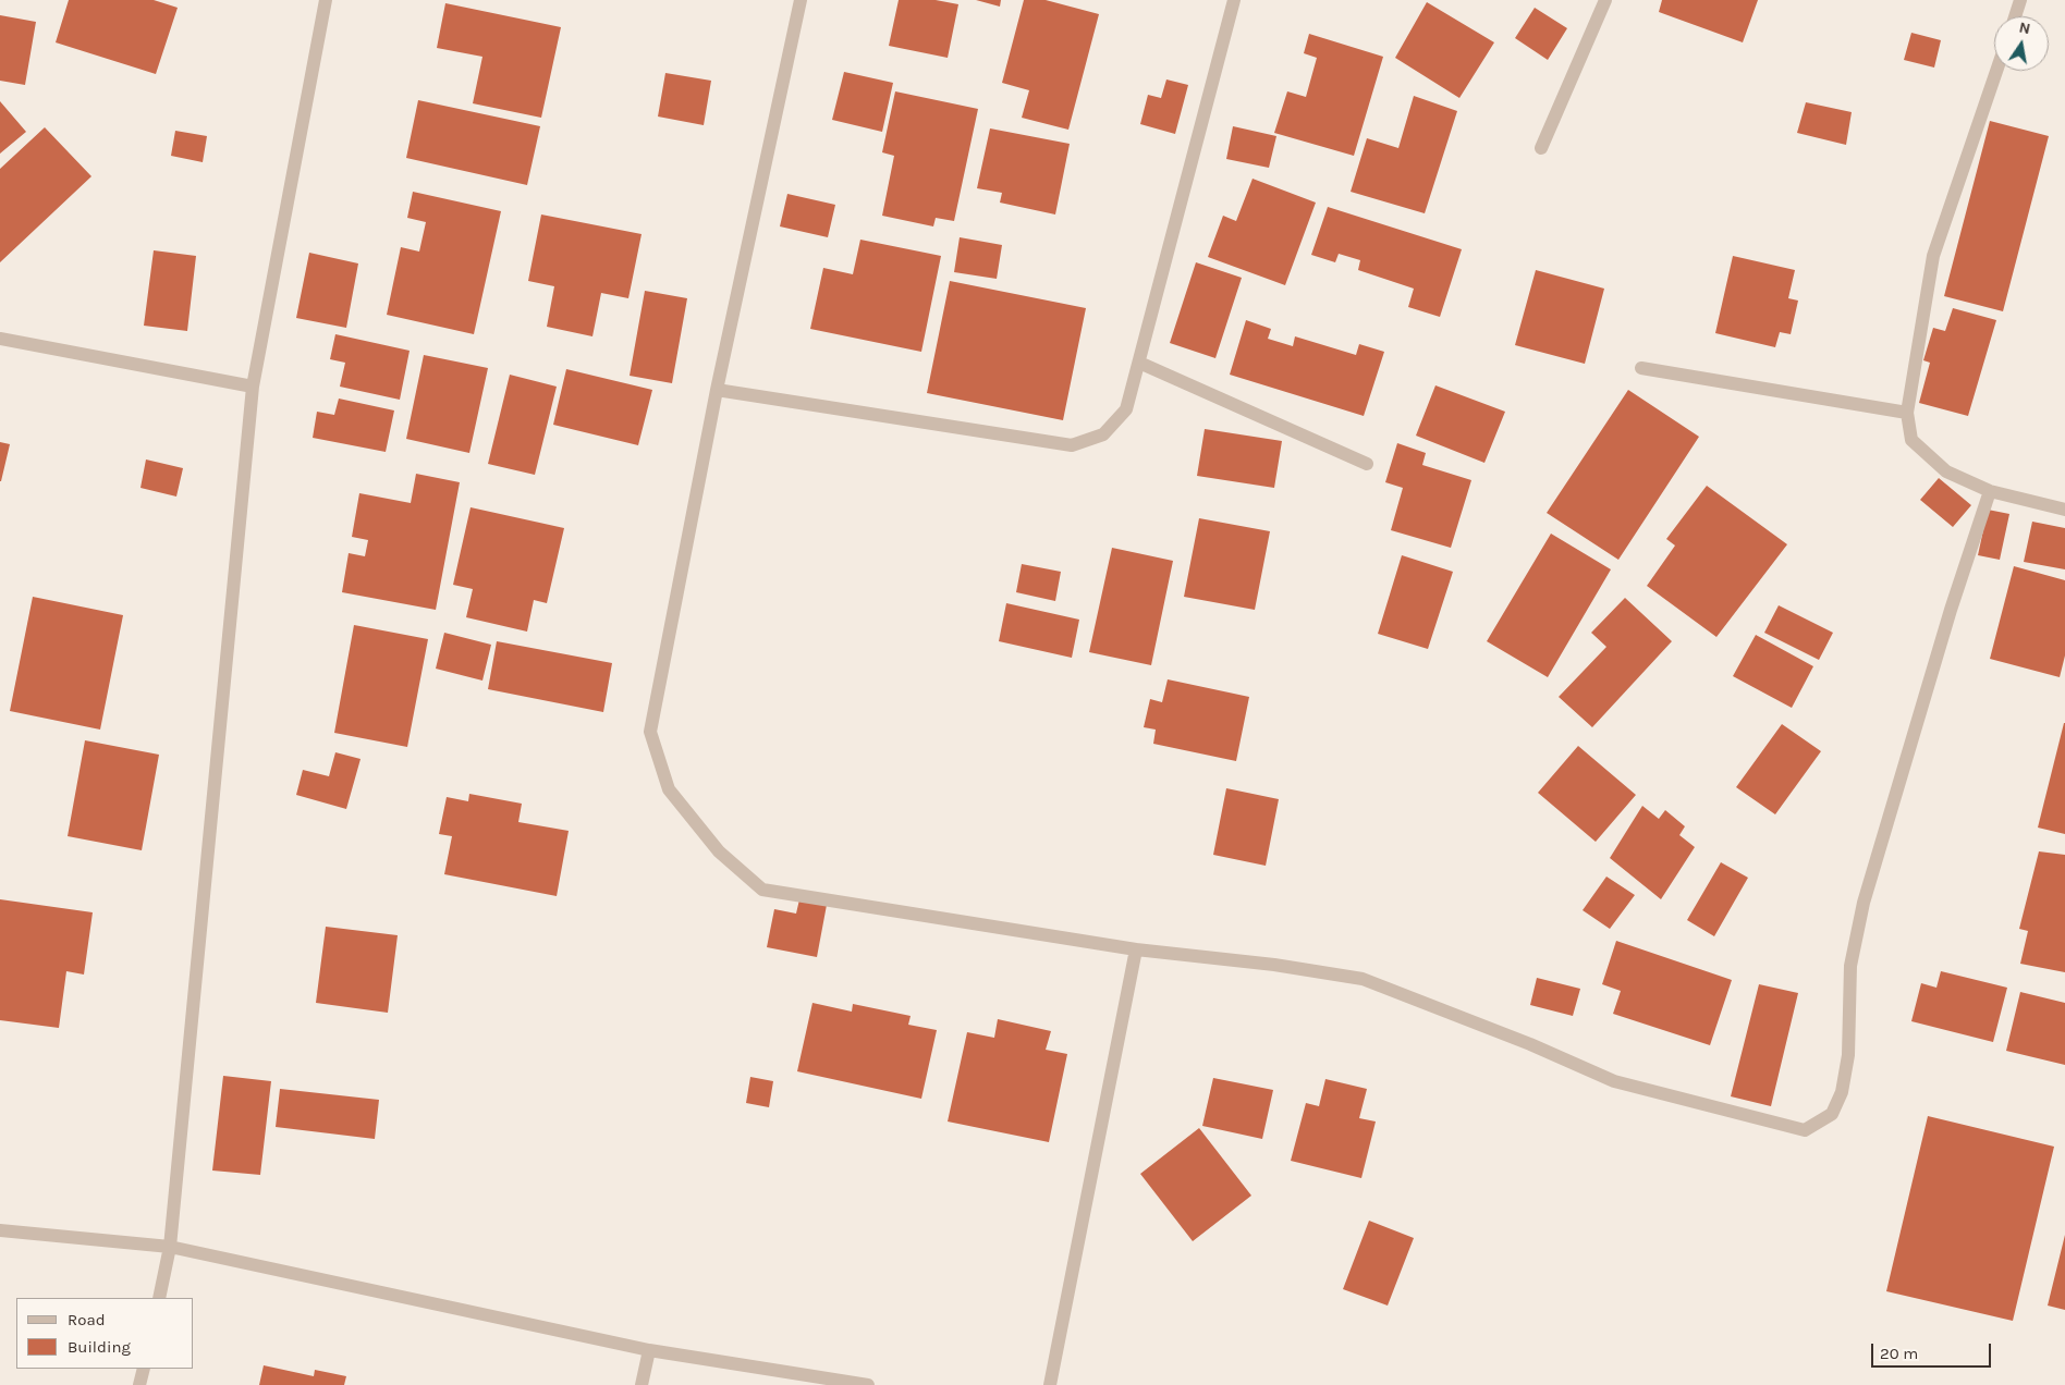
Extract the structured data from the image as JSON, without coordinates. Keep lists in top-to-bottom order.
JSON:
{
  "legend": ["Road", "Building"],
  "scale_bar": "20 m",
  "north": "top"
}
